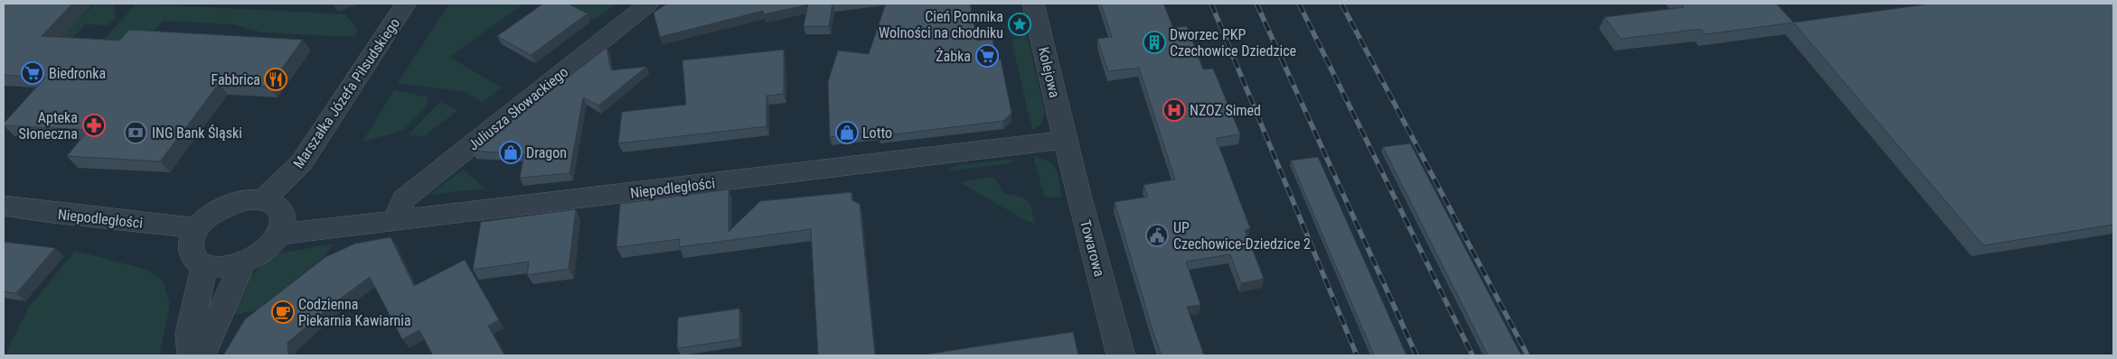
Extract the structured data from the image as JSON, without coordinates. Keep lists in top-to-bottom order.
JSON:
{
  "streets": {
    "street": [
      "Kolejowa",
      "Marszałka Józefa Piłsudskiego",
      "Juliusza Słowackiego",
      "Niepodległości",
      "Towarowa"
    ]
  },
  "crossings": [
    ["Kolejowa", "Niepodległości"],
    ["Kolejowa", "Towarowa"],
    ["Marszałka Józefa Piłsudskiego", "Niepodległości"],
    ["Juliusza Słowackiego", "Niepodległości"],
    ["Niepodległości", "Towarowa"]
  ],
  "places": {
    "place": ["Cień Pomnika Wolności na chodniku"],
    "building": ["Dworzec PKP Czechowice Dziedzice"],
    "supermarket": ["Żabka", "Biedronka"],
    "restaurant": ["Fabbrica"],
    "hospital": ["NZOZ Simed"],
    "pharmacy": ["Apteka Słoneczna"],
    "bank": ["ING Bank Śląski"],
    "shop": ["Lotto", "Dragon"],
    "public building": ["UP Czechowice-Dziedzice 2"],
    "cafe": ["Codzienna Piekarnia Kawiarnia"]
  }
}
